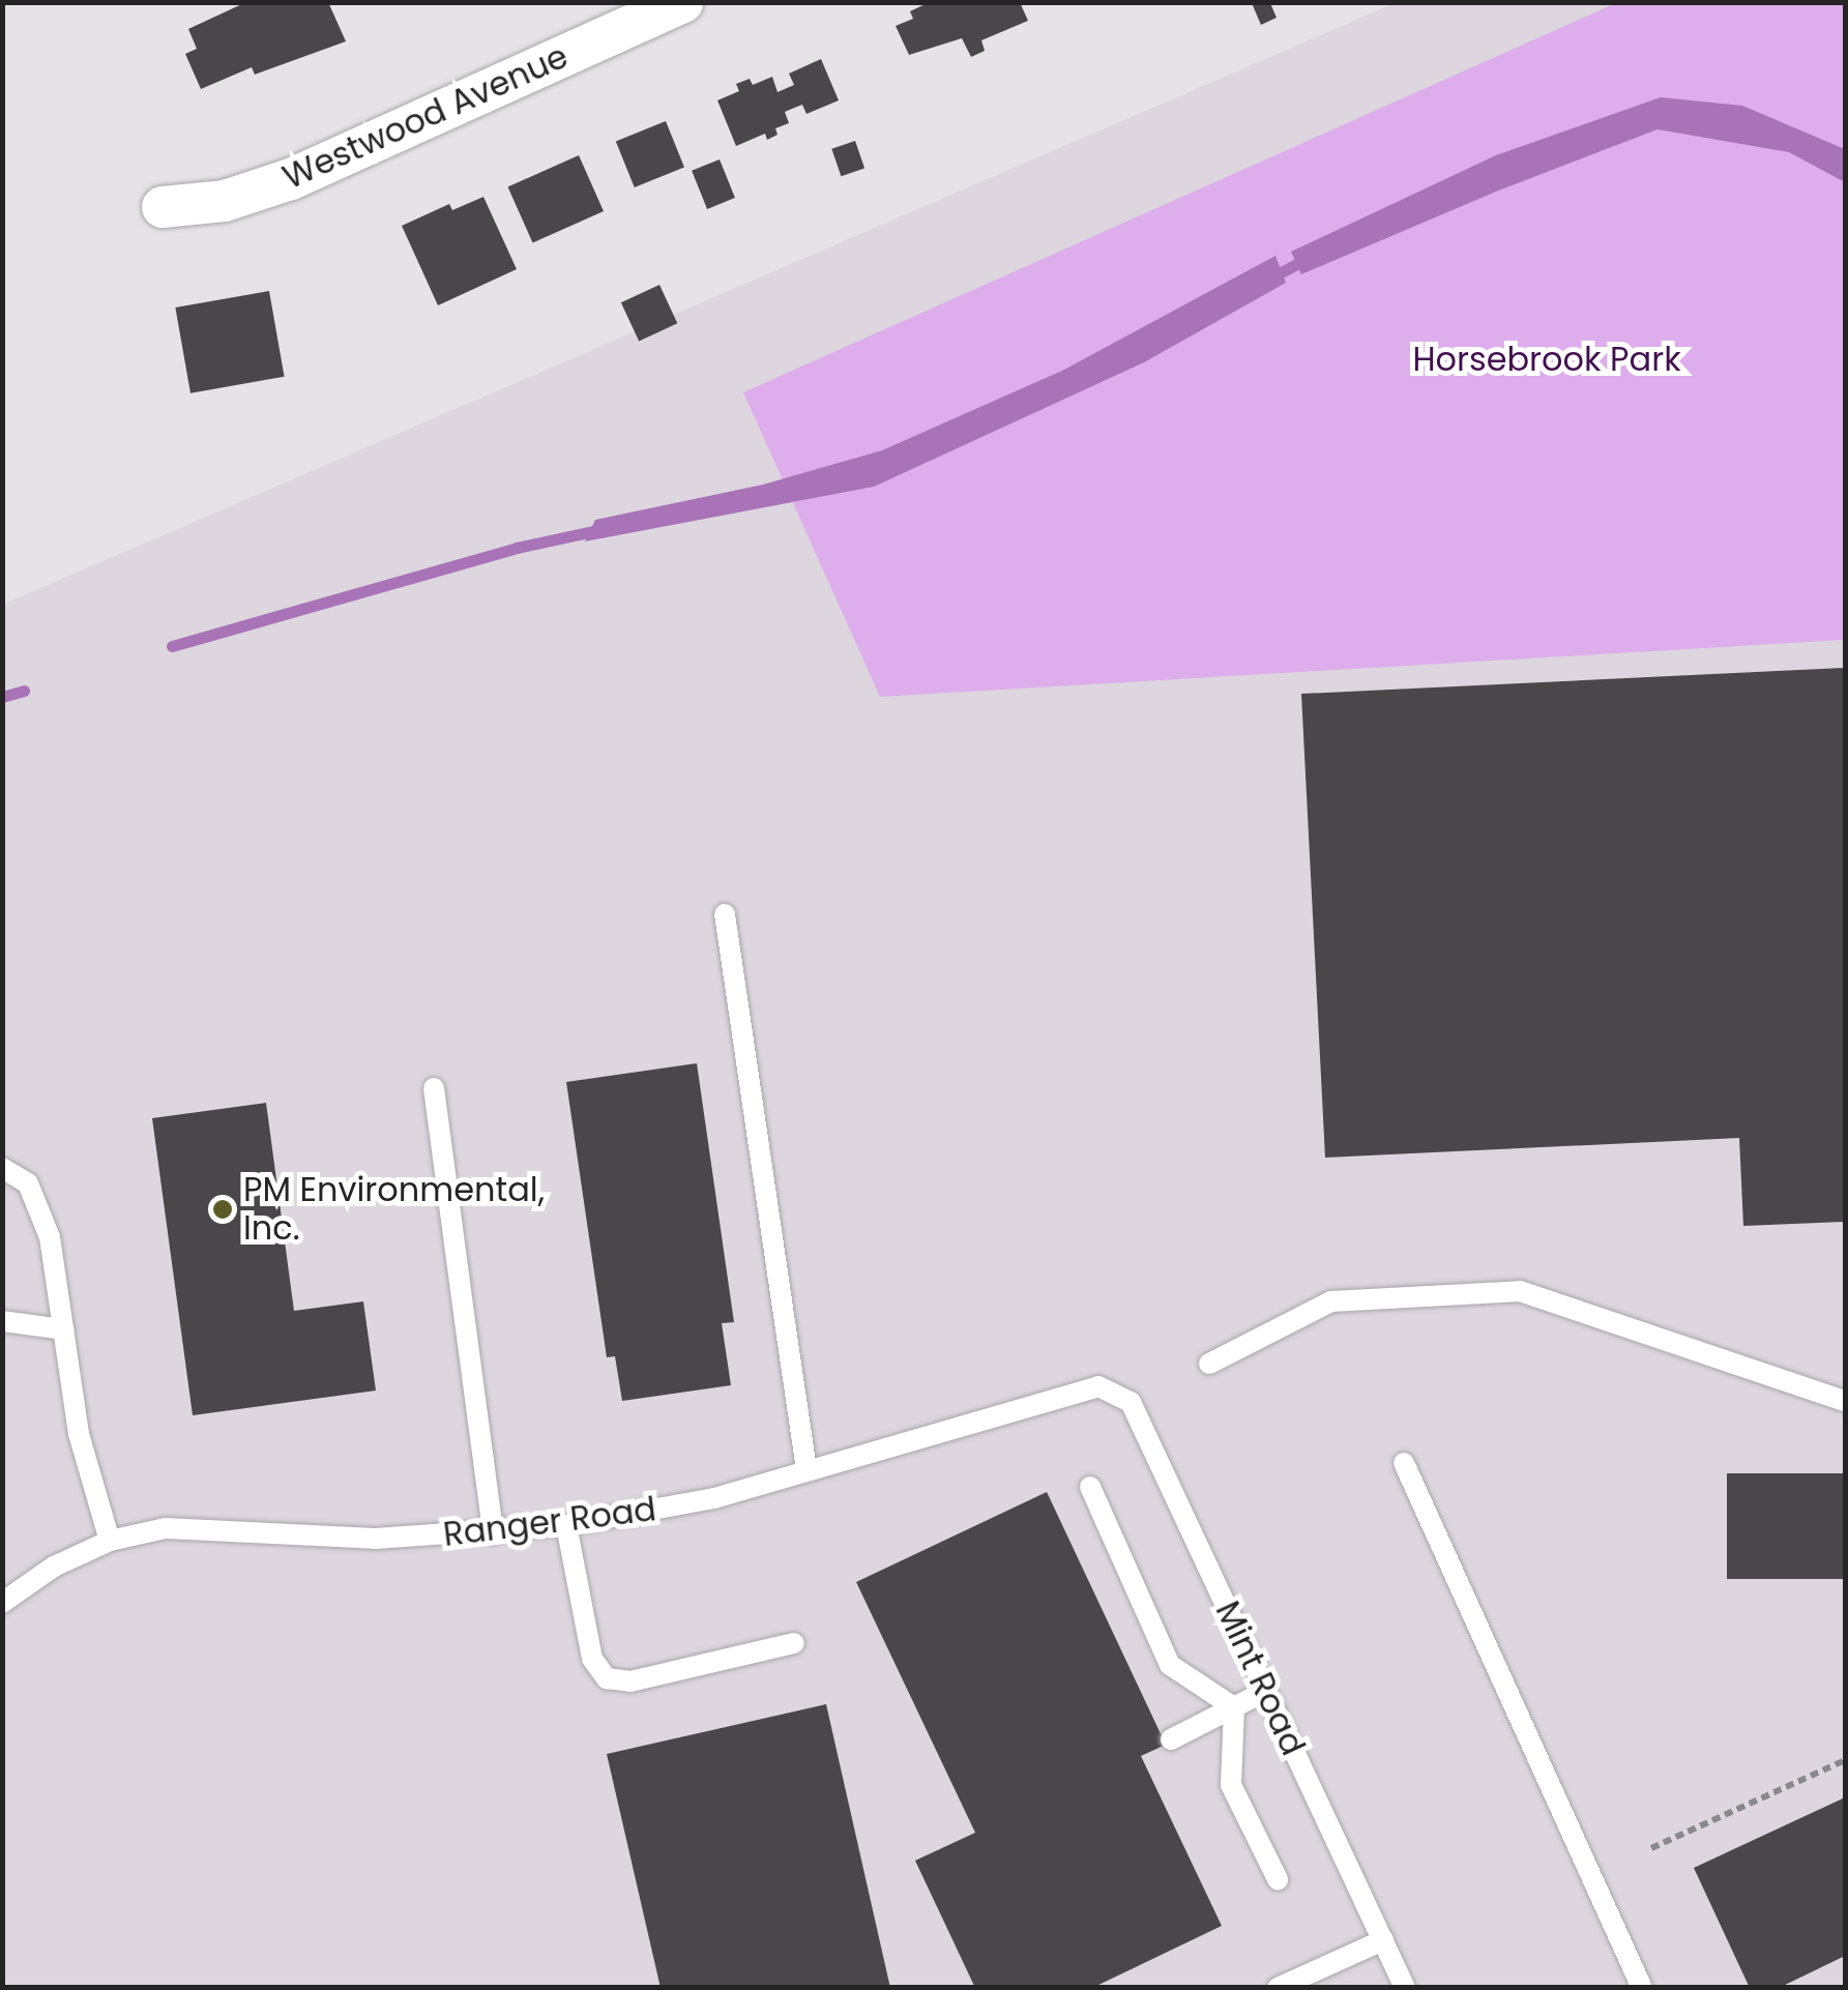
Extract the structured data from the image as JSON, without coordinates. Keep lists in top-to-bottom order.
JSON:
{
  "streets": {
    "street": ["Westwood Avenue"],
    "lane": ["Ranger Road", "Mint Road"]
  },
  "crossings": [
    ["Ranger Road", "Mint Road"]
  ],
  "parks": ["Horsebrook Park"],
  "places": ["PM Environmental, Inc."]
}
